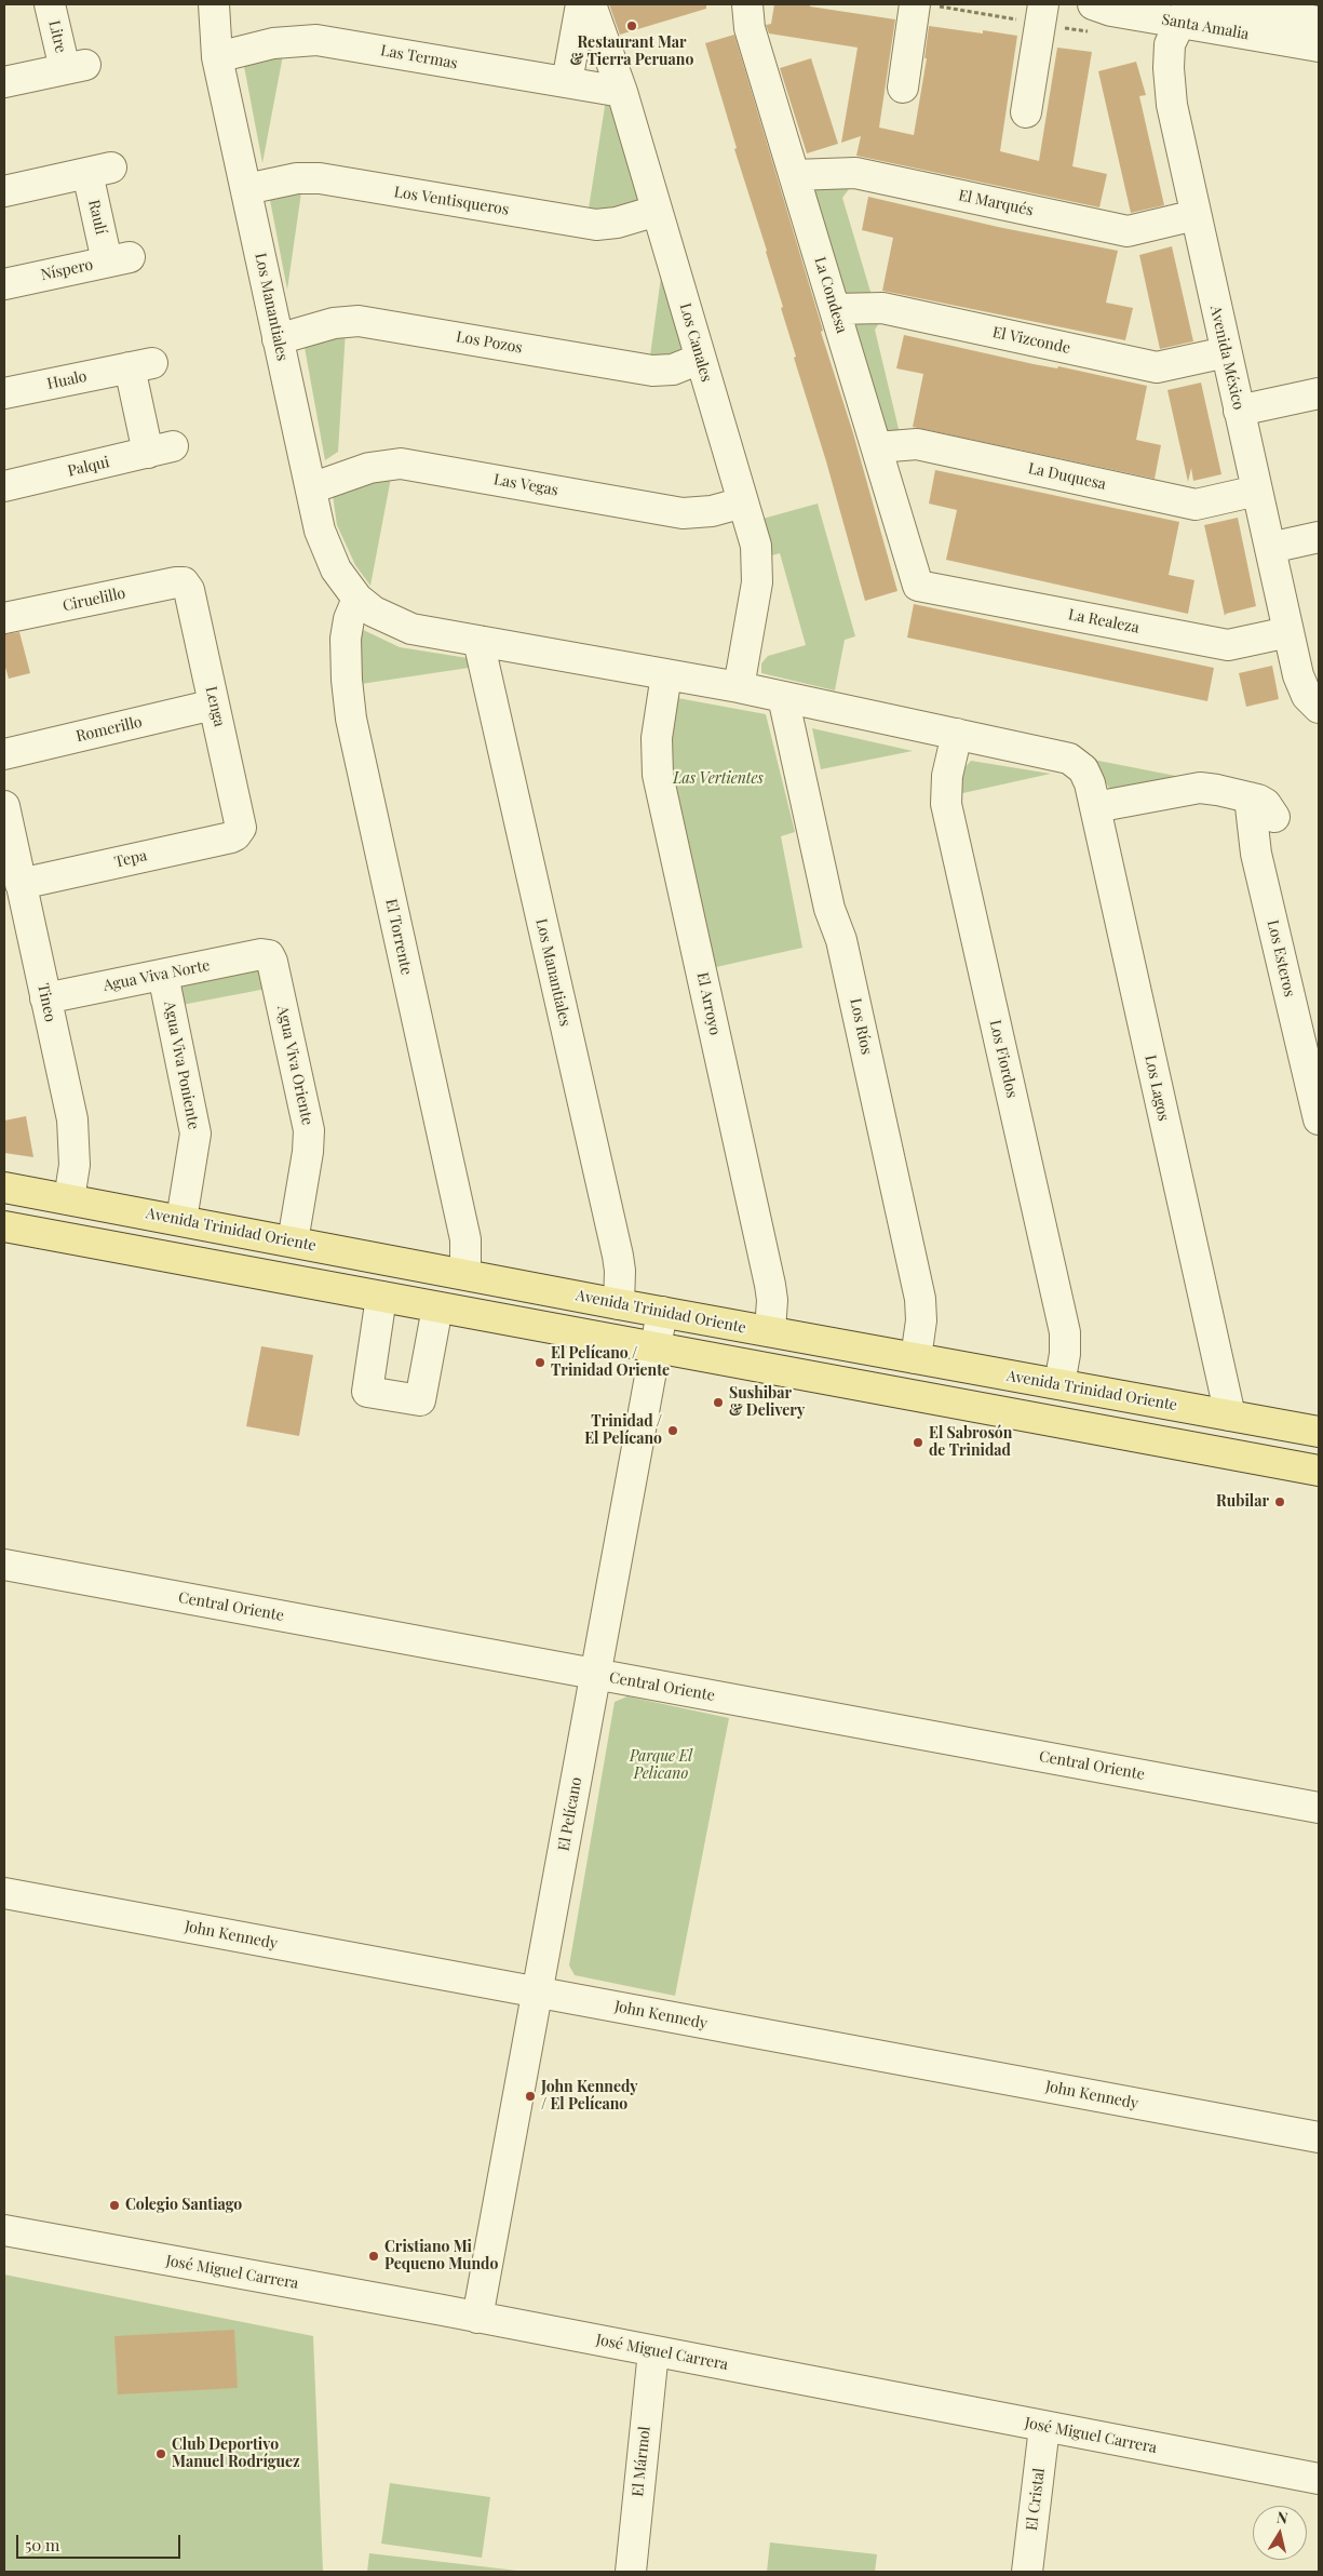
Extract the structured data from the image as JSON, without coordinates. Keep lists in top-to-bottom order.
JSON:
{
  "streets": {
    "main road": ["Avenida Trinidad Oriente"],
    "street": [
      "Santa Amalia",
      "Litre",
      "Las Termas",
      "Los Ventisqueros",
      "El Marqués",
      "Raulí",
      "Níspero",
      "La Condesa",
      "Los Manantiales",
      "El Vizconde",
      "Los Pozos",
      "Los Canales",
      "Avenida México",
      "Hualo",
      "Palqui",
      "La Duquesa",
      "Las Vegas",
      "Ciruelillo",
      "La Realeza",
      "Lenga",
      "Romerillo",
      "Tepa",
      "El Torrente",
      "Los Esteros",
      "Agua Viva Norte",
      "Tineo",
      "El Arroyo",
      "Los Ríos",
      "Los Fiordos",
      "Agua Viva Poniente",
      "Agua Viva Oriente",
      "Los Lagos",
      "Central Oriente",
      "El Pelícano",
      "John Kennedy",
      "José Miguel Carrera",
      "El Mármol",
      "El Cristal"
    ]
  },
  "crossings": [
    ["Santa Amalia", "Avenida México"],
    ["Las Termas", "Los Manantiales"],
    ["Las Termas", "Los Canales"],
    ["Los Ventisqueros", "Los Manantiales"],
    ["Los Ventisqueros", "Los Canales"],
    ["El Marqués", "La Condesa"],
    ["El Marqués", "Avenida México"],
    ["Raulí", "Níspero"],
    ["La Condesa", "El Vizconde"],
    ["La Condesa", "La Duquesa"],
    ["La Condesa", "La Realeza"],
    ["Los Manantiales", "Los Pozos"],
    ["Los Manantiales", "Las Vegas"],
    ["Los Manantiales", "El Torrente"],
    ["Los Manantiales", "Avenida Trinidad Oriente"],
    ["El Vizconde", "Avenida México"],
    ["Los Pozos", "Los Canales"],
    ["Los Canales", "Las Vegas"],
    ["Avenida México", "La Duquesa"],
    ["Avenida México", "La Realeza"],
    ["Hualo", "Palqui"],
    ["Ciruelillo", "Lenga"],
    ["Lenga", "Romerillo"],
    ["Lenga", "Tepa"],
    ["Tepa", "Tineo"],
    ["El Torrente", "Avenida Trinidad Oriente"],
    ["Agua Viva Norte", "Tineo"],
    ["Agua Viva Norte", "Agua Viva Poniente"],
    ["Agua Viva Norte", "Agua Viva Oriente"],
    ["Tineo", "Avenida Trinidad Oriente"],
    ["El Arroyo", "Avenida Trinidad Oriente"],
    ["Los Ríos", "Avenida Trinidad Oriente"],
    ["Los Fiordos", "Los Lagos"],
    ["Los Fiordos", "Avenida Trinidad Oriente"],
    ["Agua Viva Poniente", "Avenida Trinidad Oriente"],
    ["Agua Viva Oriente", "Avenida Trinidad Oriente"],
    ["Los Lagos", "Avenida Trinidad Oriente"],
    ["Avenida Trinidad Oriente", "El Pelícano"],
    ["Central Oriente", "El Pelícano"],
    ["El Pelícano", "John Kennedy"],
    ["El Pelícano", "José Miguel Carrera"],
    ["José Miguel Carrera", "El Mármol"],
    ["José Miguel Carrera", "El Cristal"]
  ],
  "parks": ["Las Vertientes", "Parque El Pelicano"],
  "places": [
    "Restaurant Mar & Tierra Peruano",
    "El Pelícano / Trinidad Oriente",
    "Sushibar & Delivery",
    "Trinidad / El Pelícano",
    "El Sabrosón de Trinidad",
    "Rubilar",
    "John Kennedy / El Pelícano",
    "Colegio Santiago",
    "Cristiano Mi Pequeno Mundo",
    "Club Deportivo Manuel Rodríguez"
  ],
  "scale_bar": "50 m",
  "north": "top"
}
